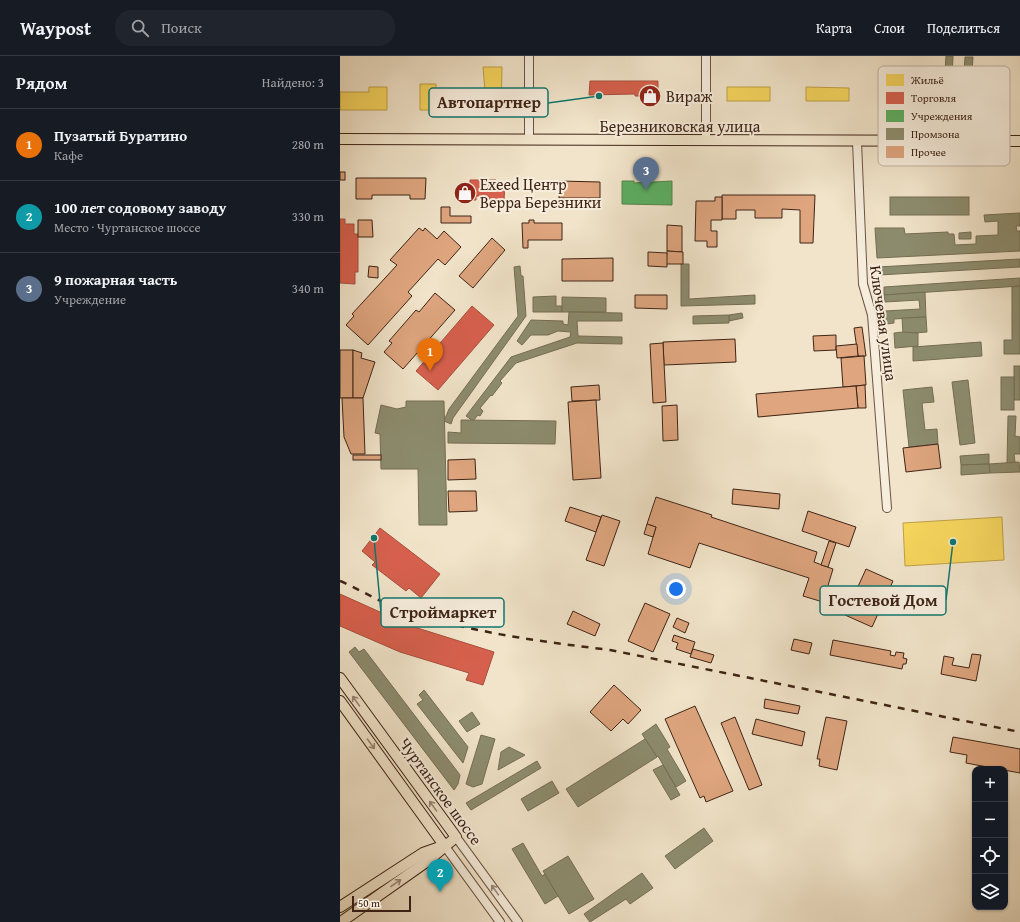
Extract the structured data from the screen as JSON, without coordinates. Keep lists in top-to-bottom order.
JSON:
{
  "streets": {
    "main road": ["Березниковская улица", "Чуртанское шоссе"],
    "street": ["Ключевая улица"]
  },
  "crossings": [
    ["Березниковская улица", "Ключевая улица"]
  ],
  "places": {
    "other": ["Автопартнер", "Строймаркет", "Гостевой Дом"],
    "shop": ["Вираж", "Exeed Центр Верра Березники"]
  },
  "legend": [
    "Жильё",
    "Торговля",
    "Учреждения",
    "Промзона",
    "Прочее"
  ],
  "scale_bar": "50 m",
  "page": {
    "header": "Waypost",
    "search": "Поиск",
    "nav": ["Карта", "Слои", "Поделиться"],
    "heading": ["Рядом", "Найдено: 3"],
    "list": [
      {
        "mark": "1",
        "name": "Пузатый Буратино",
        "note": "Кафе",
        "value": "280 m"
      },
      {
        "mark": "2",
        "name": "100 лет содовому заводу",
        "note": "Место · Чуртанское шоссе",
        "value": "330 m"
      },
      {
        "mark": "3",
        "name": "9 пожарная часть",
        "note": "Учреждение",
        "value": "340 m"
      }
    ],
    "pins": ["3", "1", "2"],
    "map_buttons": ["+", "−"],
    "scale": "50 m"
  }
}
